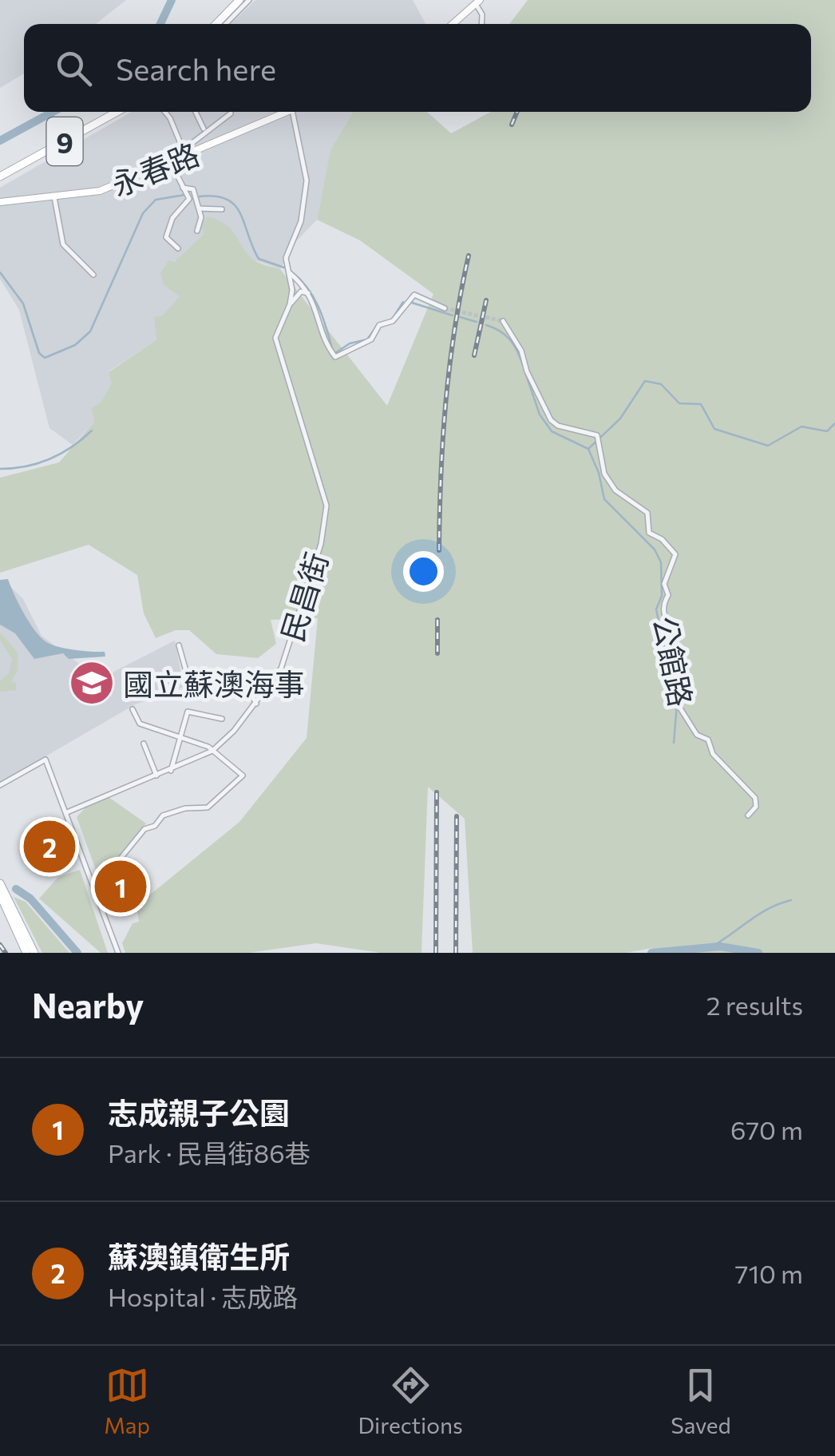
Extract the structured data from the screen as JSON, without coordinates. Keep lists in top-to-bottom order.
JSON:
{
  "streets": {
    "main road": ["9"],
    "street": ["永春路", "民昌街", "公館路"]
  },
  "places": {
    "school or university": ["國立蘇澳海事"]
  },
  "page": {
    "search": "Search here",
    "pins": ["2", "1"],
    "heading": ["Nearby", "2 results"],
    "list": [
      {
        "mark": "1",
        "name": "志成親子公園",
        "note": "Park · 民昌街86巷",
        "value": "670 m"
      },
      {
        "mark": "2",
        "name": "蘇澳鎮衛生所",
        "note": "Hospital · 志成路",
        "value": "710 m"
      }
    ],
    "nav": ["Map", "Directions", "Saved"]
  }
}
